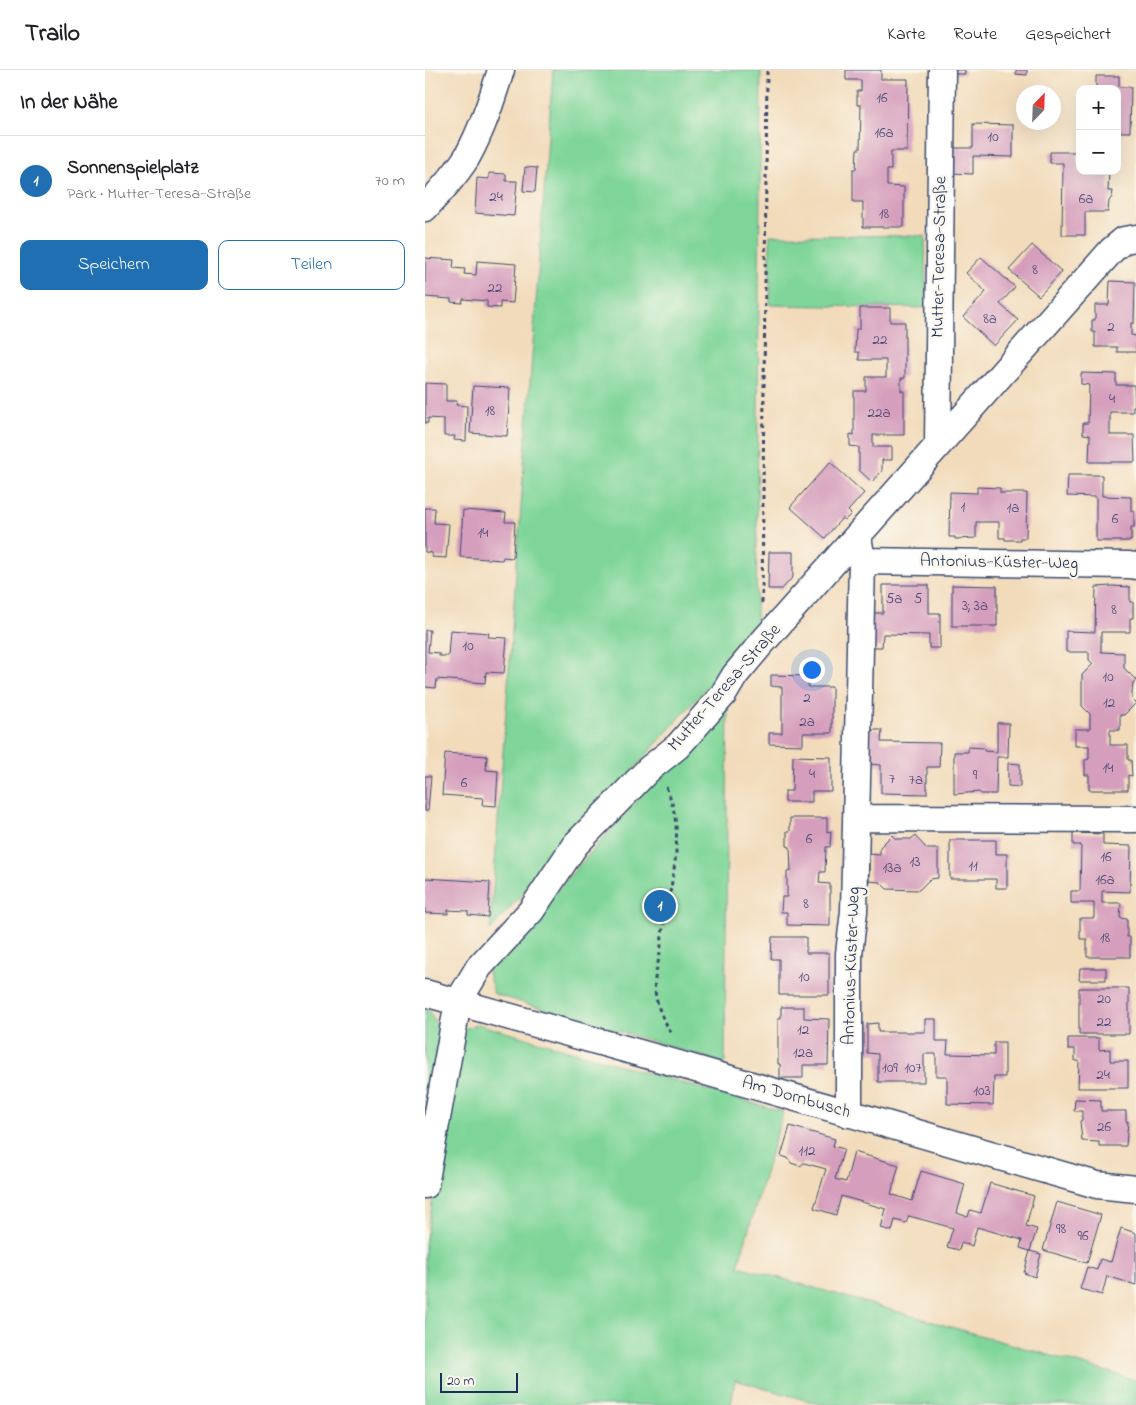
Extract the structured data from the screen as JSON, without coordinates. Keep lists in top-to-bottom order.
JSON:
{
  "streets": {
    "street": ["Mutter-Teresa-Straße", "Antonius-Küster-Weg", "Am Dornbusch"]
  },
  "crossings": [
    ["Mutter-Teresa-Straße", "Antonius-Küster-Weg"],
    ["Mutter-Teresa-Straße", "Am Dornbusch"],
    ["Antonius-Küster-Weg", "Am Dornbusch"]
  ],
  "house_numbers": [
    "16",
    "16a",
    "10",
    "24",
    "6a",
    "18",
    "8",
    "22",
    "8a",
    "2",
    "22",
    "4",
    "18",
    "22a",
    "1",
    "1a",
    "6",
    "14",
    "5a",
    "5",
    "3; 3a",
    "8",
    "10",
    "10",
    "2",
    "12",
    "2a",
    "14",
    "4",
    "9",
    "7",
    "7a",
    "6",
    "6",
    "16",
    "13",
    "11",
    "13a",
    "16a",
    "8",
    "18",
    "10",
    "20",
    "22",
    "12",
    "12a",
    "109",
    "107",
    "24",
    "103",
    "26",
    "112",
    "98",
    "96"
  ],
  "scale_bar": "20 m",
  "north": "top right",
  "page": {
    "header": "Trailo",
    "nav": ["Karte", "Route", "Gespeichert"],
    "heading": "In der Nähe",
    "map_buttons": ["+", "−"],
    "list": [
      {
        "mark": "1",
        "name": "Sonnenspielplatz",
        "note": "Park · Mutter-Teresa-Straße",
        "value": "70 m"
      }
    ],
    "buttons": ["Speichern", "Teilen"],
    "pins": "1",
    "scale": "20 m"
  }
}
